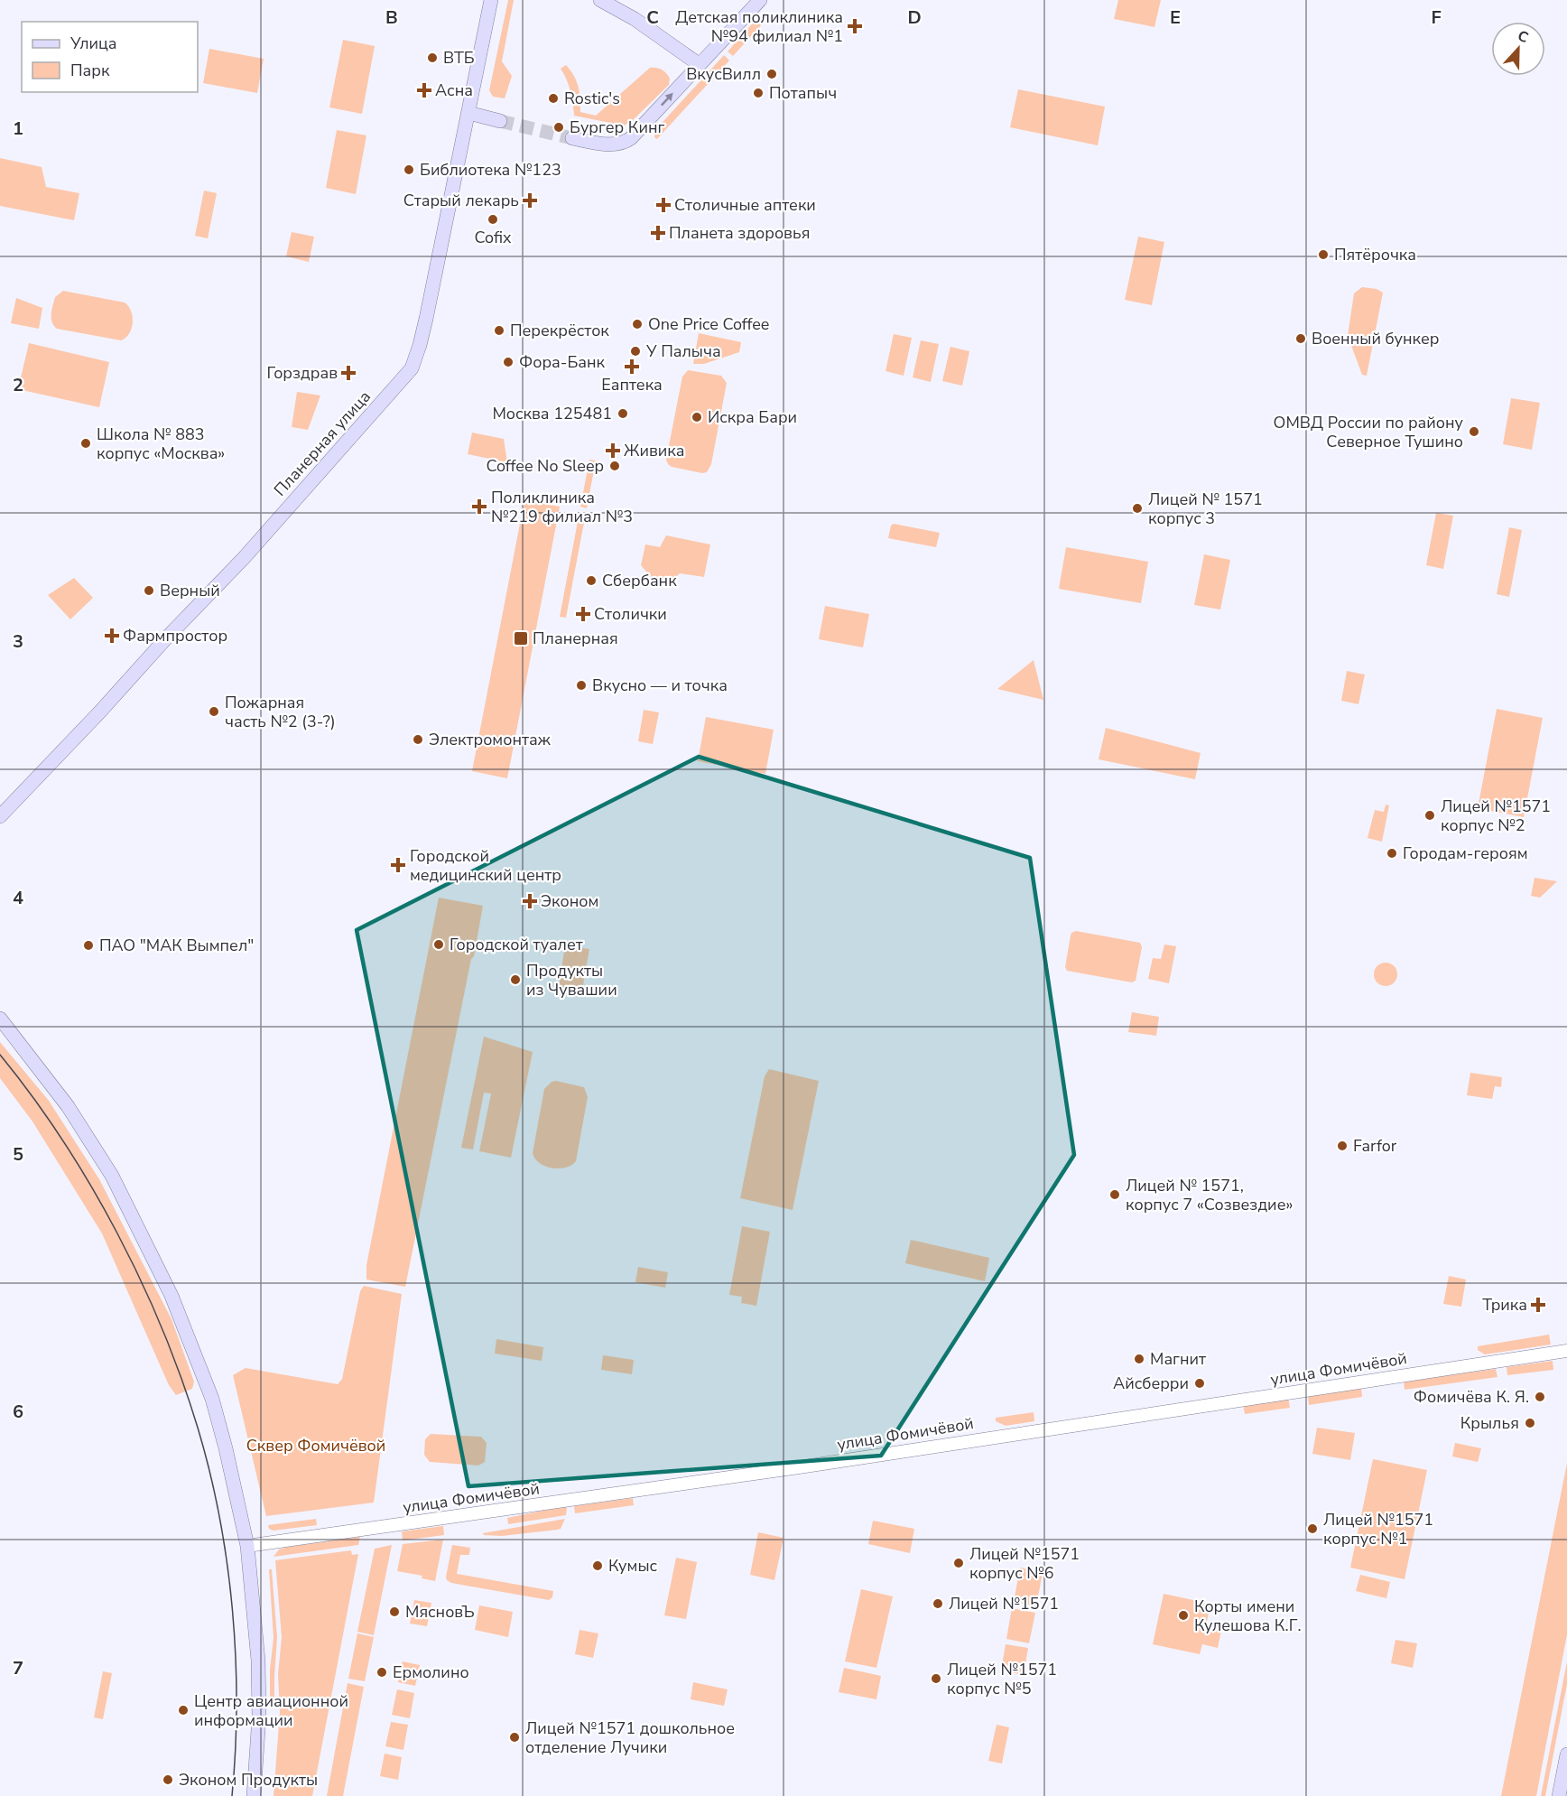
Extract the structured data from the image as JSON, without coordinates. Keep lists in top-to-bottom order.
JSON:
{
  "streets": {
    "main road": ["Планерная улица"],
    "street": ["улица Фомичёвой"]
  },
  "parks": ["Сквер Фомичёвой"],
  "places": {
    "health": [
      "Детская поликлиника №94 филиал №1",
      "Асна",
      "Старый лекарь",
      "Столичные аптеки",
      "Планета здоровья",
      "Еаптека",
      "Горздрав",
      "Живика",
      "Поликлиника №219 филиал №3",
      "Столички",
      "Фармпростор",
      "Городской медицинский центр",
      "Эконом",
      "Трика"
    ],
    "other": [
      "ВТБ",
      "ВкусВилл",
      "Потапыч",
      "Rostic's",
      "Бургер Кинг",
      "Библиотека №123",
      "Cofix",
      "Пятёрочка",
      "One Price Coffee",
      "Перекрёсток",
      "Военный бункер",
      "У Палыча",
      "Фора-Банк",
      "Москва 125481",
      "Искра Бари",
      "ОМВД России по району Северное Тушино",
      "Школа № 883 корпус «Москва»",
      "Coffee No Sleep",
      "Лицей № 1571 корпус 3",
      "Сбербанк",
      "Верный",
      "Вкусно — и точка",
      "Пожарная часть №2 (3-?)",
      "Электромонтаж",
      "Лицей №1571 корпус №2",
      "Городам-героям",
      "Городской туалет",
      "ПАО \"МАК Вымпел\"",
      "Продукты из Чувашии",
      "Farfor",
      "Лицей № 1571, корпус 7 «Созвездие»",
      "Магнит",
      "Айсберри",
      "Фомичёва К. Я.",
      "Крылья",
      "Лицей №1571 корпус №1",
      "Лицей №1571 корпус №6",
      "Кумыс",
      "Лицей №1571",
      "МясновЪ",
      "Корты имени Кулешова К.Г.",
      "Ермолино",
      "Лицей №1571 корпус №5",
      "Центр авиационной информации",
      "Лицей №1571 дошкольное отделение Лучики",
      "Эконом Продукты"
    ],
    "transit": ["Планерная"]
  },
  "legend": ["Улица", "Парк"],
  "north": "top",
  "grid": {
    "columns": [
      "B",
      "C",
      "D",
      "E",
      "F"
    ],
    "rows": [
      "1",
      "2",
      "3",
      "4",
      "5",
      "6",
      "7"
    ]
  }
}
